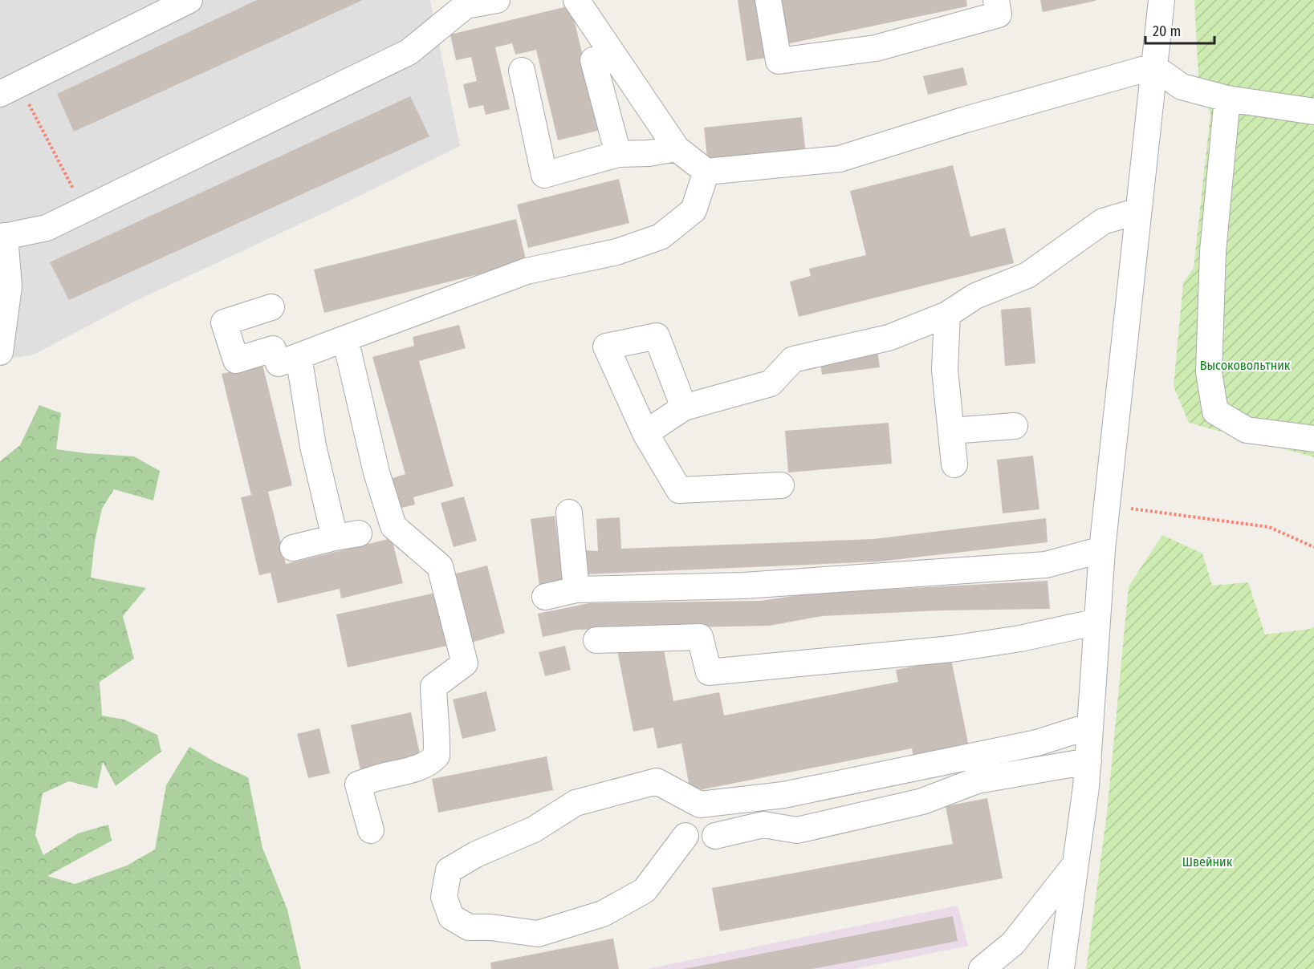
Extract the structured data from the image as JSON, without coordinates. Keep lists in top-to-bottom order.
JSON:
{
  "parks": ["Высоковольтник", "Швейник"],
  "scale_bar": "20 m"
}
